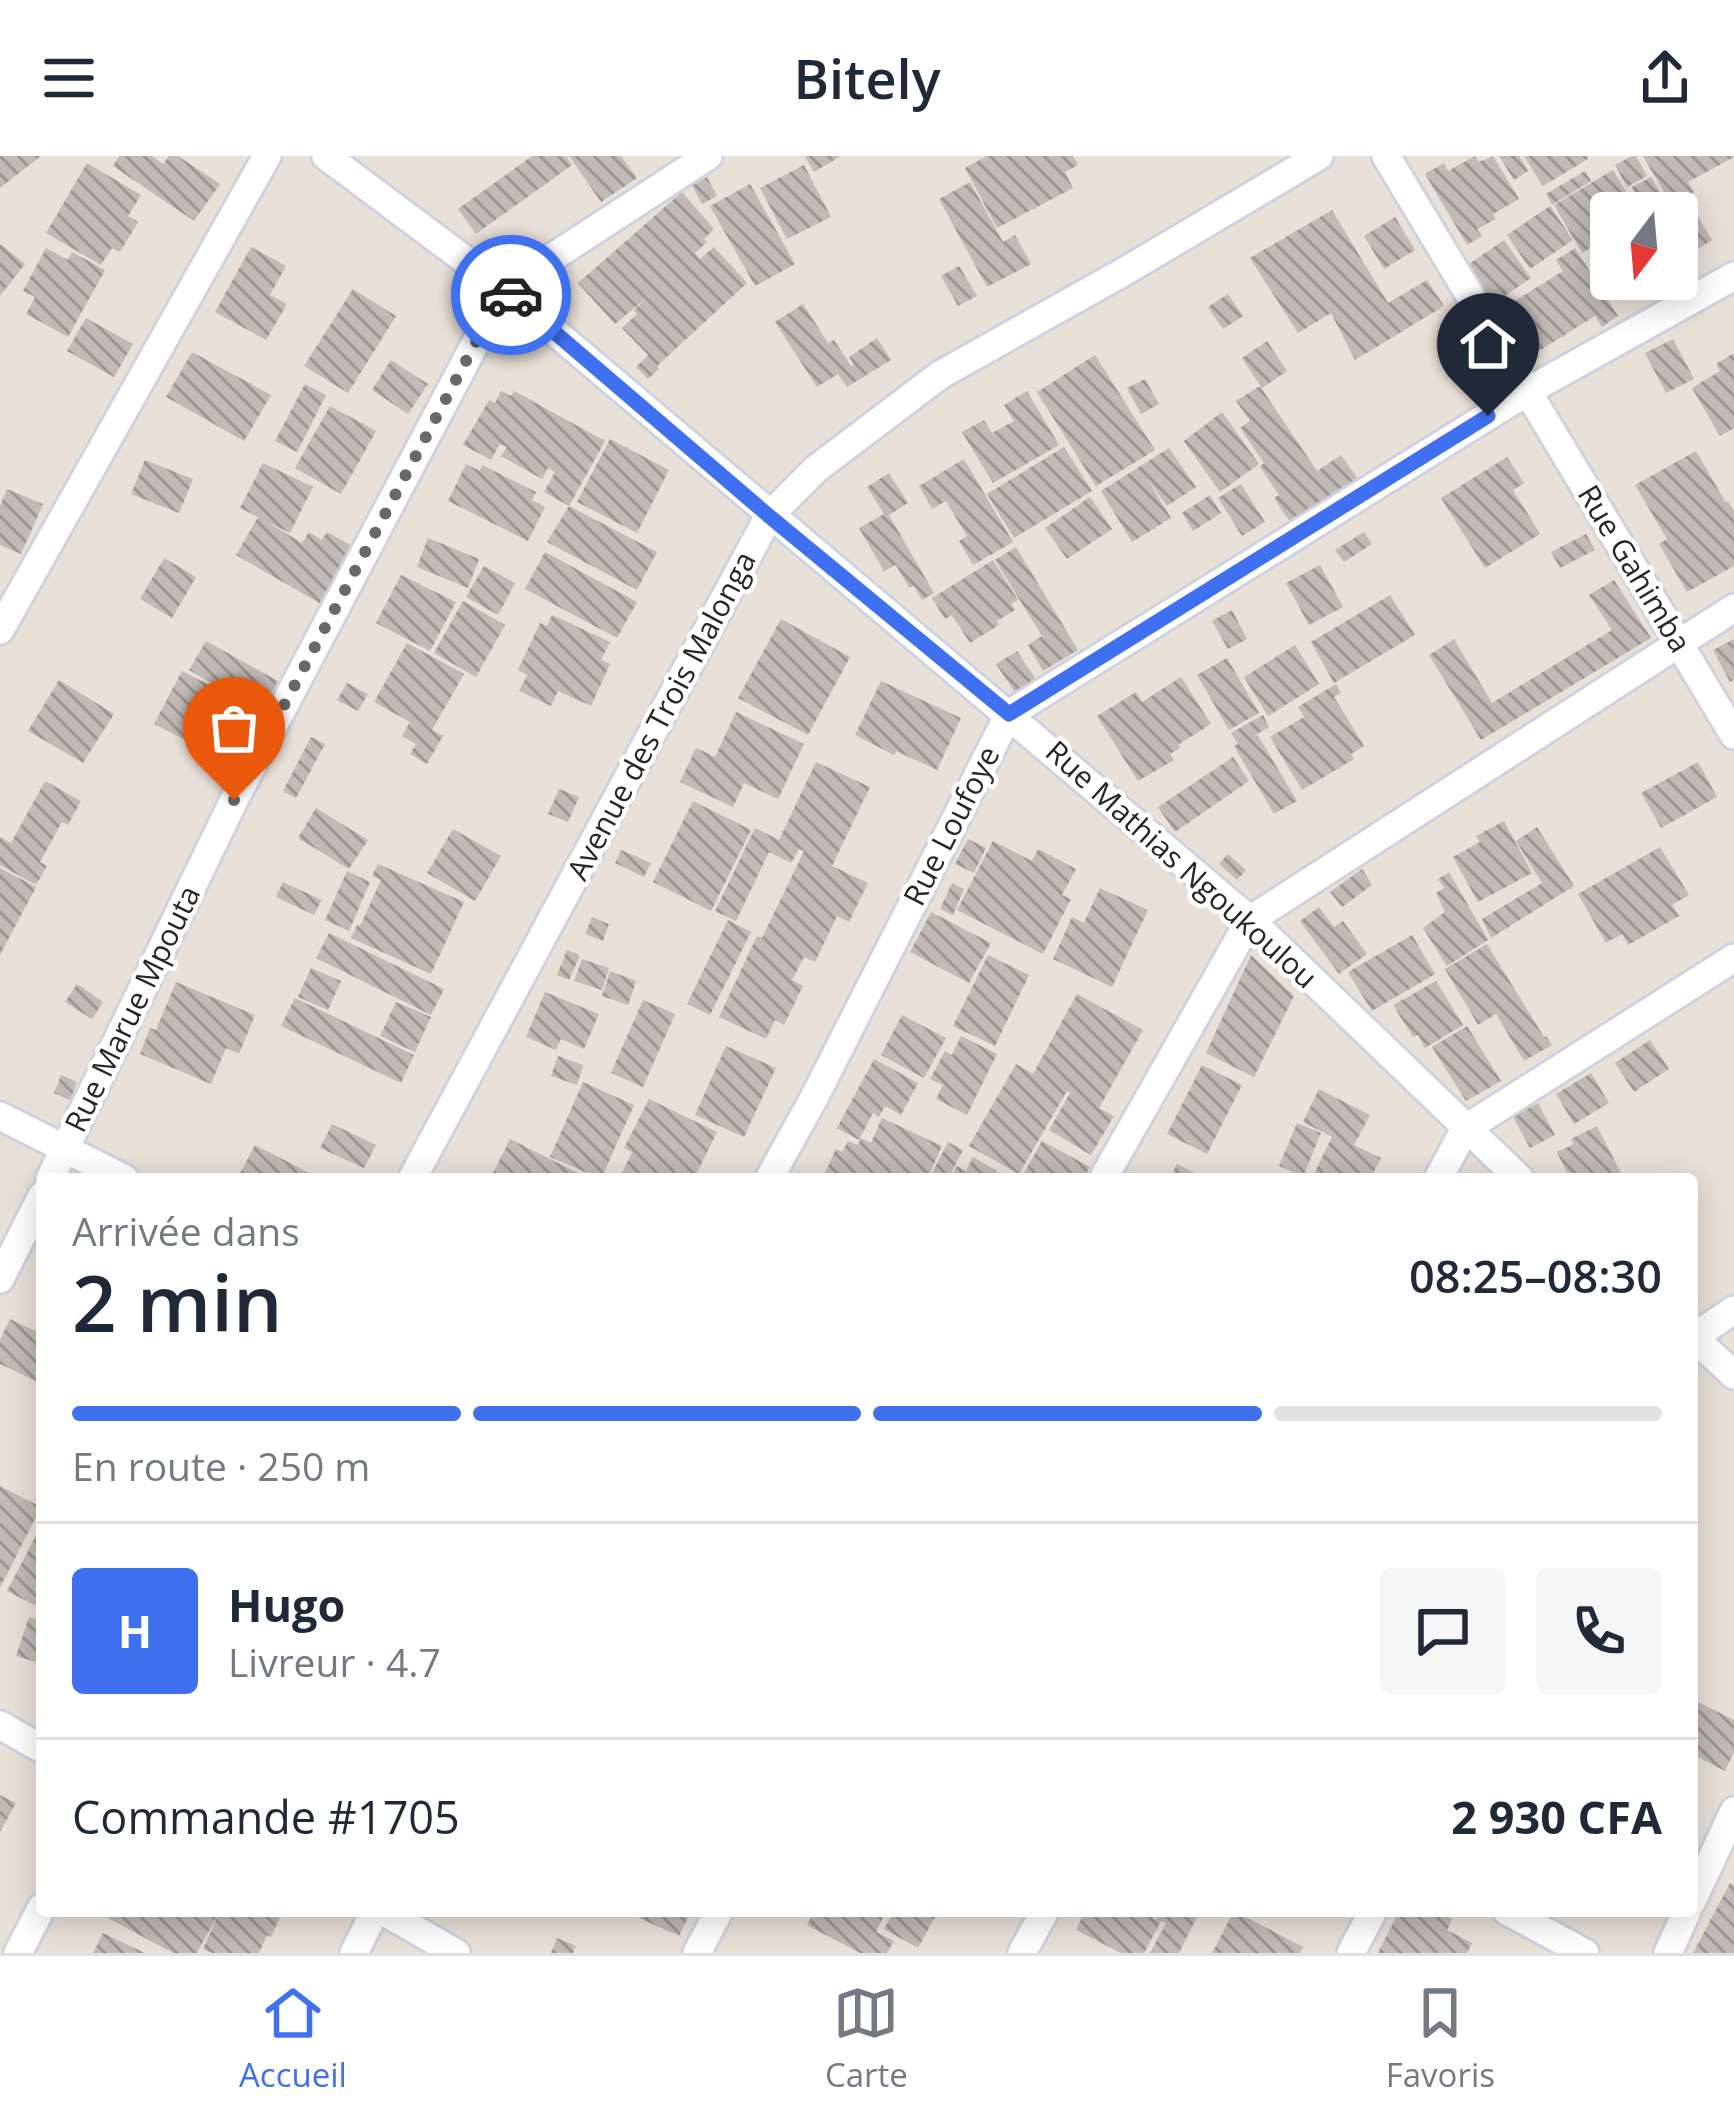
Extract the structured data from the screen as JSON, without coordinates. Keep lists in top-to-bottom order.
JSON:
{
  "streets": {
    "street": [
      "Rue Gahimba",
      "Avenue des Trois Malonga",
      "Rue Loufoye",
      "Rue Mathias Ngoukoulou",
      "Rue Marue Mpouta"
    ]
  },
  "crossings": [
    ["Rue Gahimba", "Rue Loufoye"],
    ["Avenue des Trois Malonga", "Rue Mathias Ngoukoulou"],
    ["Rue Loufoye", "Rue Mathias Ngoukoulou"],
    ["Rue Mathias Ngoukoulou", "Rue Marue Mpouta"]
  ],
  "north": "bottom",
  "page": {
    "header": "Bitely",
    "heading": ["2 min", "Arrivée dans", "08:25–08:30"],
    "panel": [
      "Hugo",
      "Livreur · 4.7",
      "Commande #1705",
      "2 930 CFA"
    ],
    "bar": "En route · 250 m",
    "round": "H",
    "tabs": ["Accueil", "Carte", "Favoris"]
  }
}
